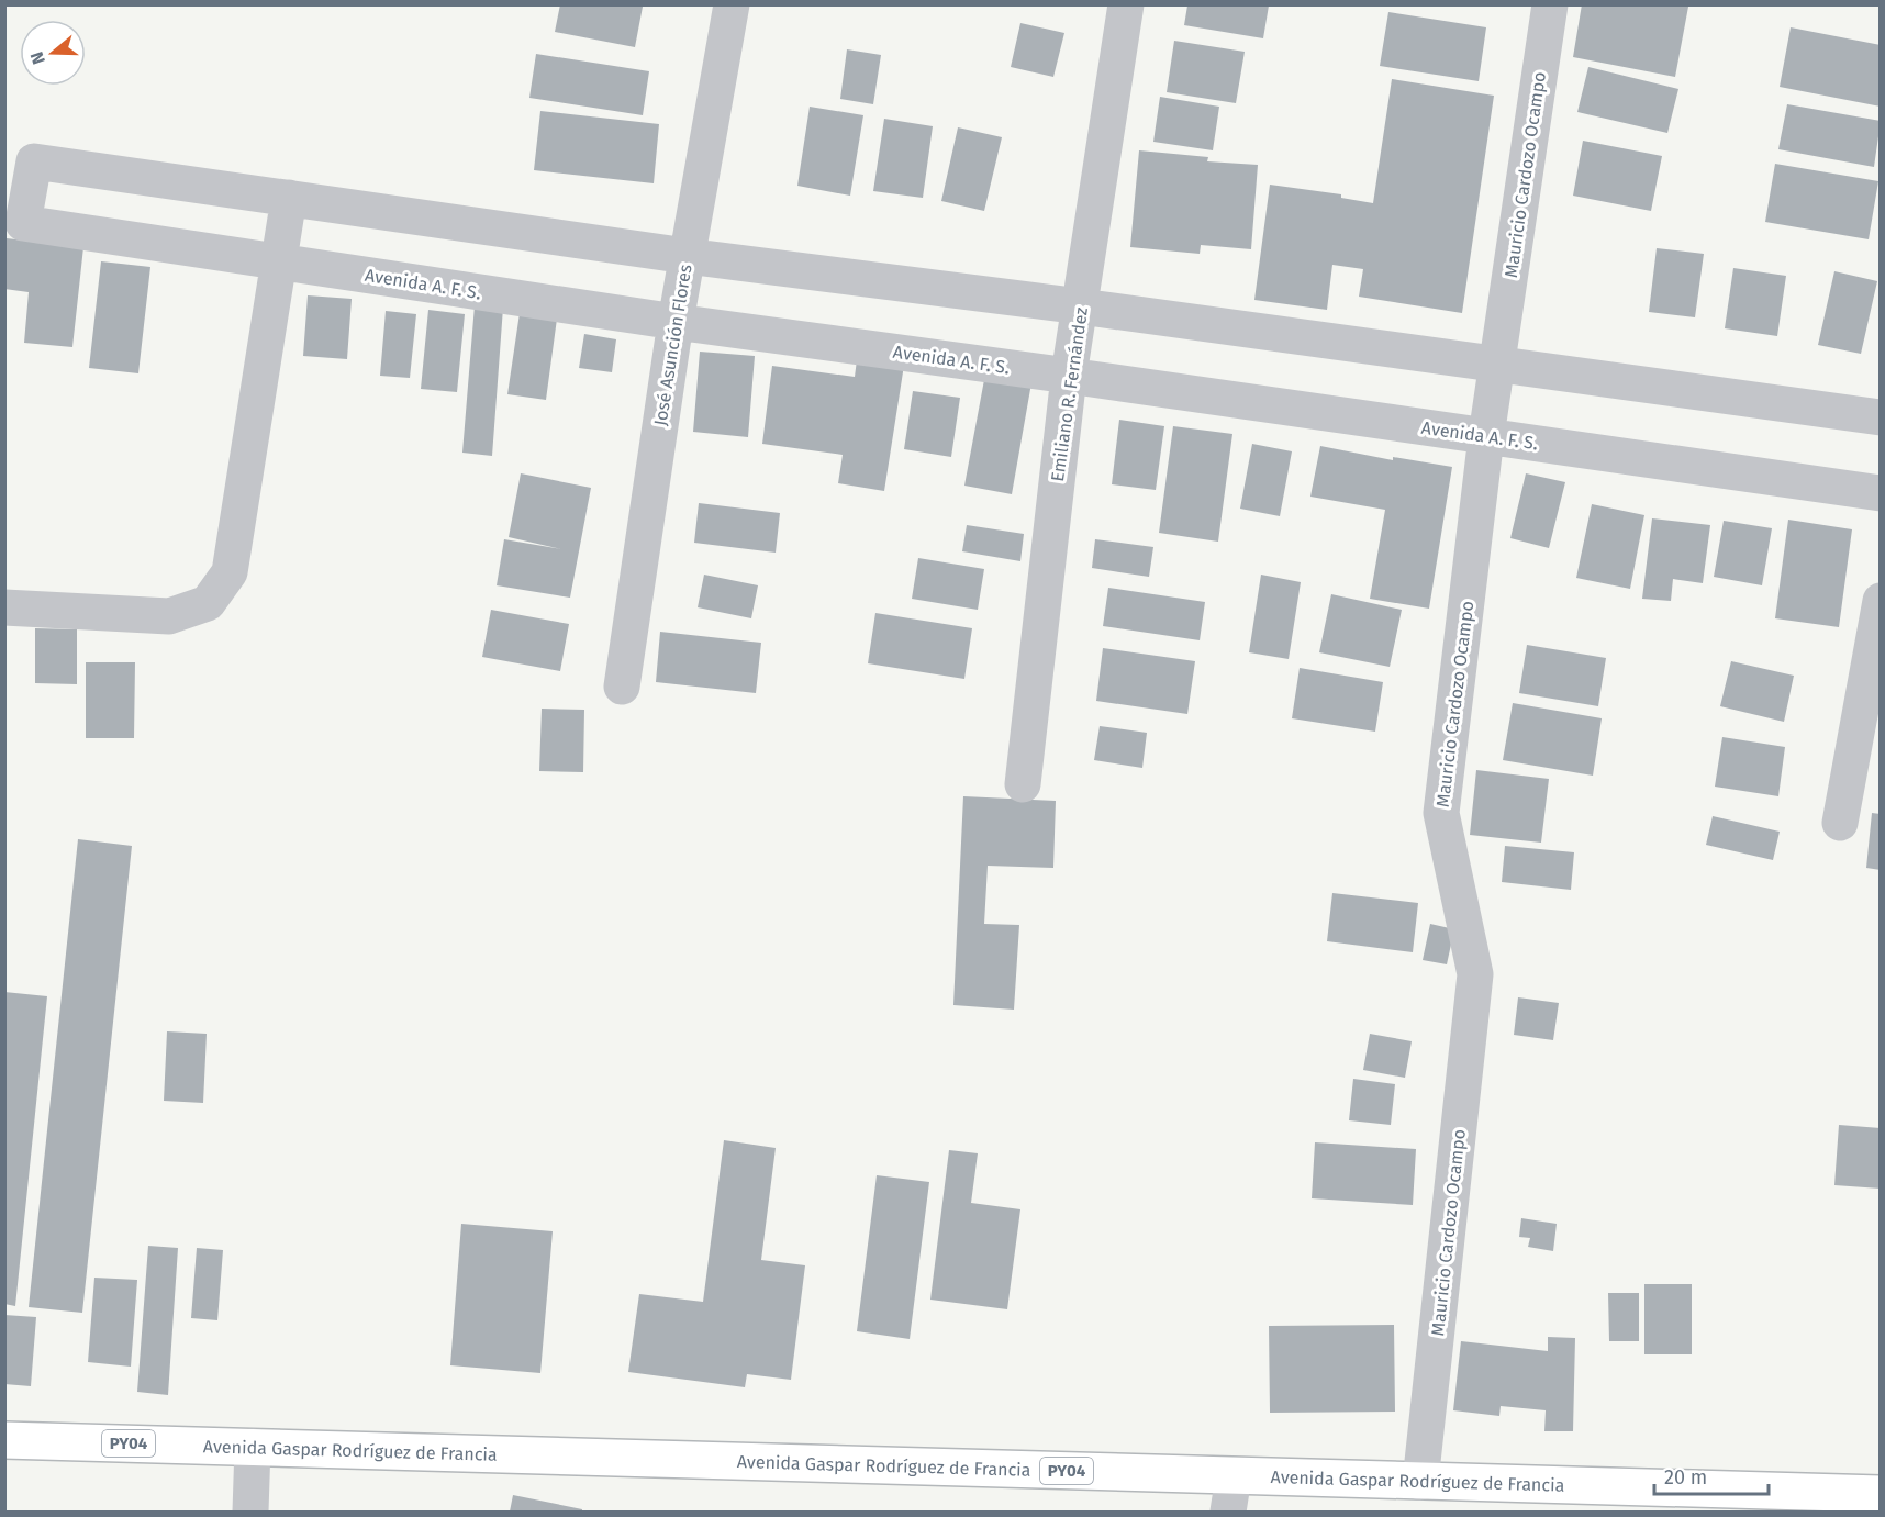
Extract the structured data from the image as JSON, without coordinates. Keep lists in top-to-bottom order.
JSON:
{
  "streets": {
    "main road": ["PY04", "Avenida Gaspar Rodríguez de Francia"],
    "street": [
      "Mauricio Cardozo Ocampo",
      "Avenida A. F. S.",
      "José Asunción Flores",
      "Emiliano R. Fernández"
    ]
  },
  "crossings": [
    ["Mauricio Cardozo Ocampo", "Avenida A. F. S."],
    ["Mauricio Cardozo Ocampo", "Avenida Gaspar Rodríguez de Francia"],
    ["Avenida A. F. S.", "José Asunción Flores"],
    ["Avenida A. F. S.", "Emiliano R. Fernández"]
  ],
  "scale_bar": "20 m",
  "north": "left"
}
